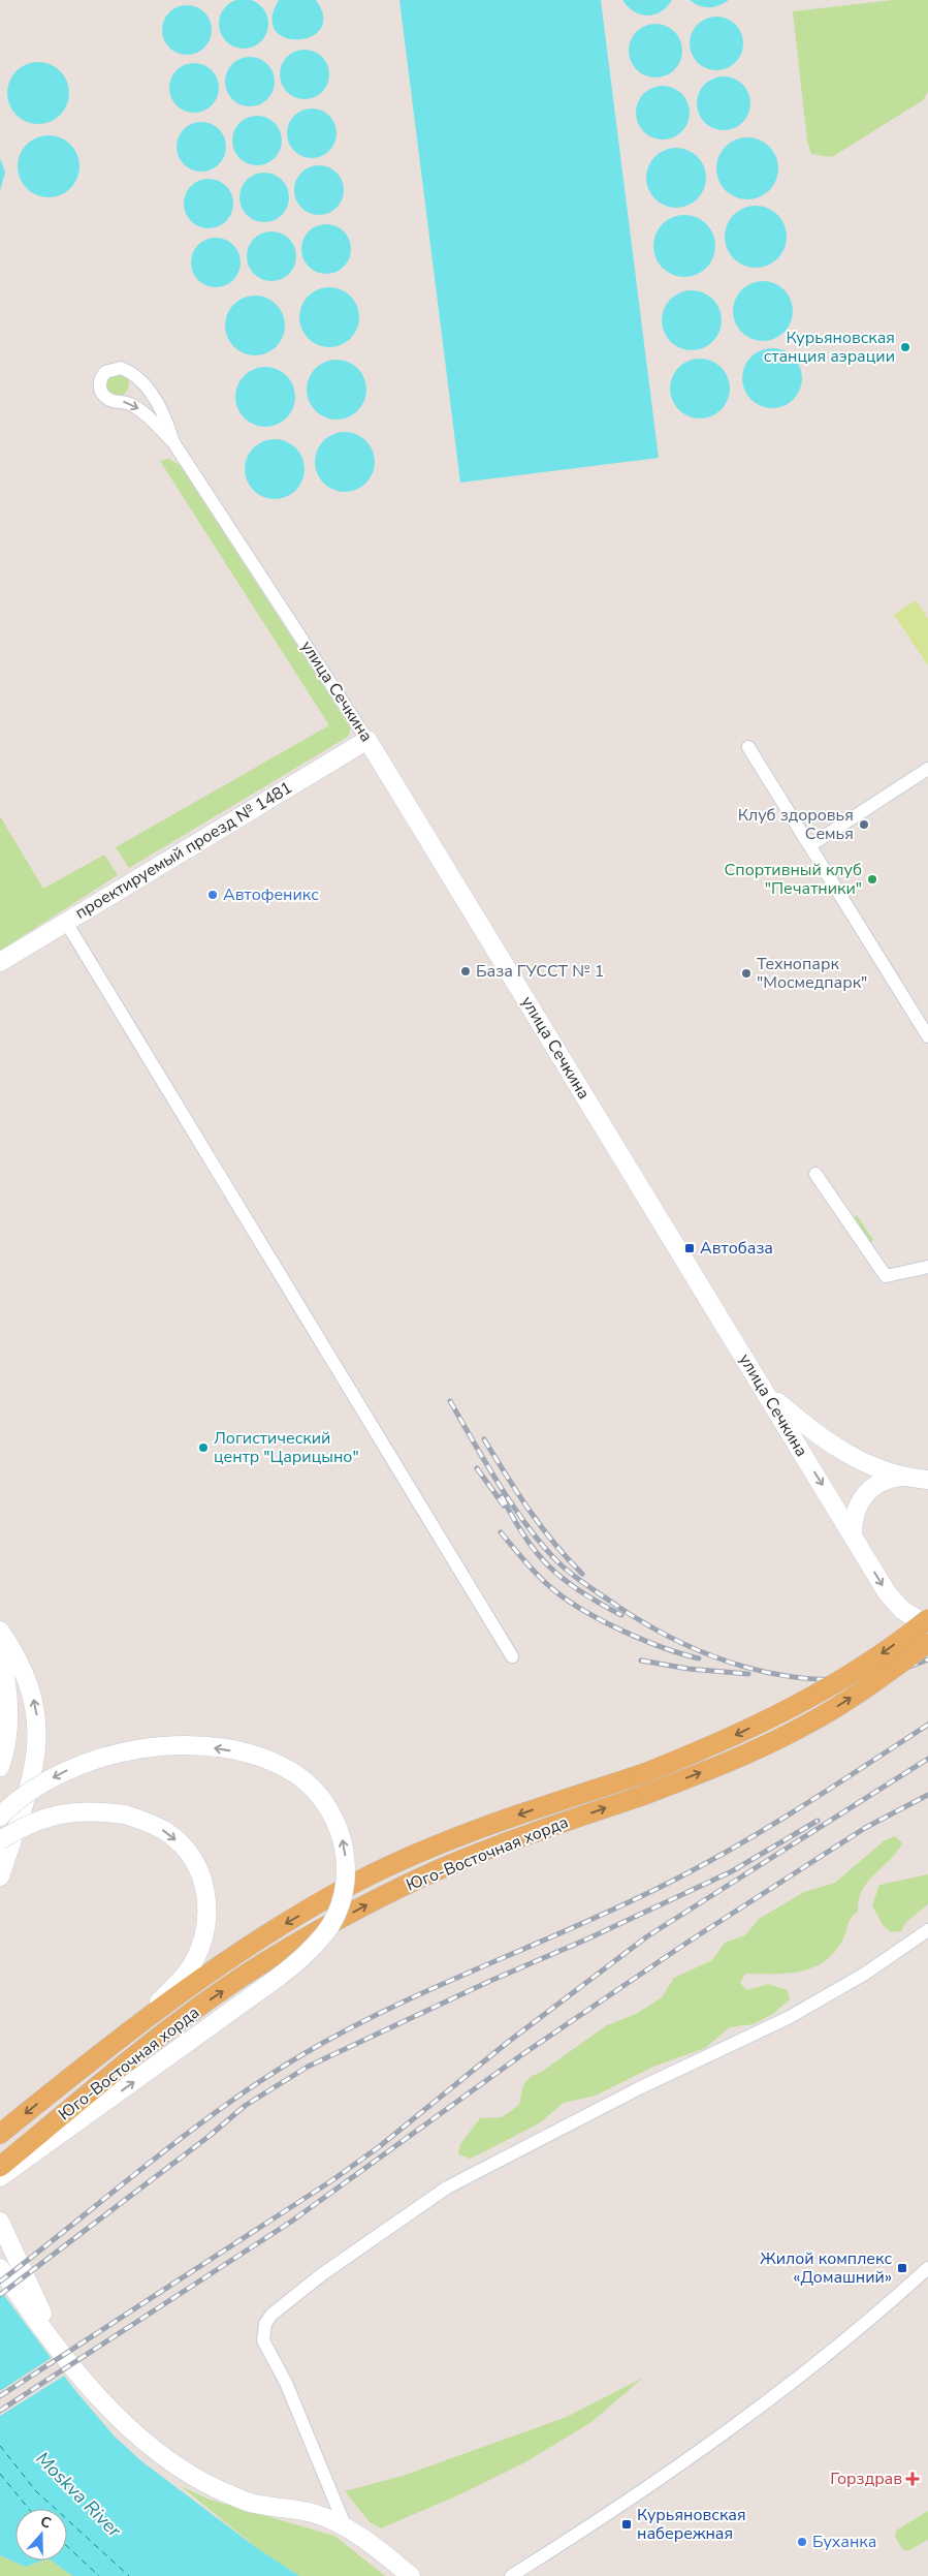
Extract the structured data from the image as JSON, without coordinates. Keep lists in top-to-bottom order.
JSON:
{
  "streets": {
    "main road": ["Юго-Восточная хорда"],
    "street": ["улица Сечкина", "проектируемый проезд № 1481"]
  },
  "crossings": [
    ["улица Сечкина", "проектируемый проезд № 1481"],
    ["улица Сечкина", "Юго-Восточная хорда"]
  ],
  "water": ["Moskva River"],
  "places": {
    "other": [
      "Курьяновская станция аэрации",
      "Клуб здоровья Семья",
      "Спортивный клуб \"Печатники\"",
      "Автофеникс",
      "База ГУССТ № 1",
      "Технопарк \"Мосмедпарк\"",
      "Логистический центр \"Царицыно\"",
      "Буханка"
    ],
    "transit": ["Автобаза", "Жилой комплекс «Домашний»", "Курьяновская набережная"],
    "health": ["Горздрав"]
  },
  "north": "top"
}
